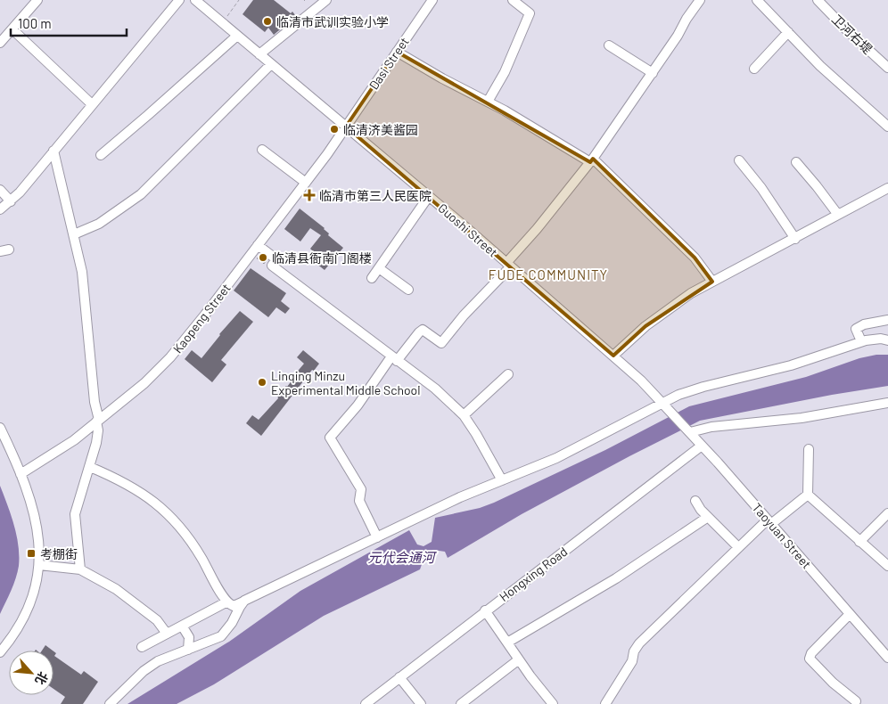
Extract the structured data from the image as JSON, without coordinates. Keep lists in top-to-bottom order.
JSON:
{
  "streets": {
    "street": [
      "卫河右堤",
      "Dasi Street",
      "Guoshi Street",
      "Kaopeng Street",
      "Taoyuan Street",
      "Hongxing Road"
    ]
  },
  "crossings": [
    ["Dasi Street", "Guoshi Street"],
    ["Dasi Street", "Kaopeng Street"],
    ["Guoshi Street", "Kaopeng Street"],
    ["Guoshi Street", "Taoyuan Street"],
    ["Taoyuan Street", "Hongxing Road"]
  ],
  "districts": ["FUDE COMMUNITY"],
  "water": ["元代会通河"],
  "places": {
    "other": [
      "临清市武训实验小学",
      "临清济美酱园",
      "临清县衙南门阁楼",
      "Linqing Minzu Experimental Middle School"
    ],
    "health": ["临清市第三人民医院"],
    "transit": ["考棚街"]
  },
  "scale_bar": "100 m",
  "north": "bottom right"
}
